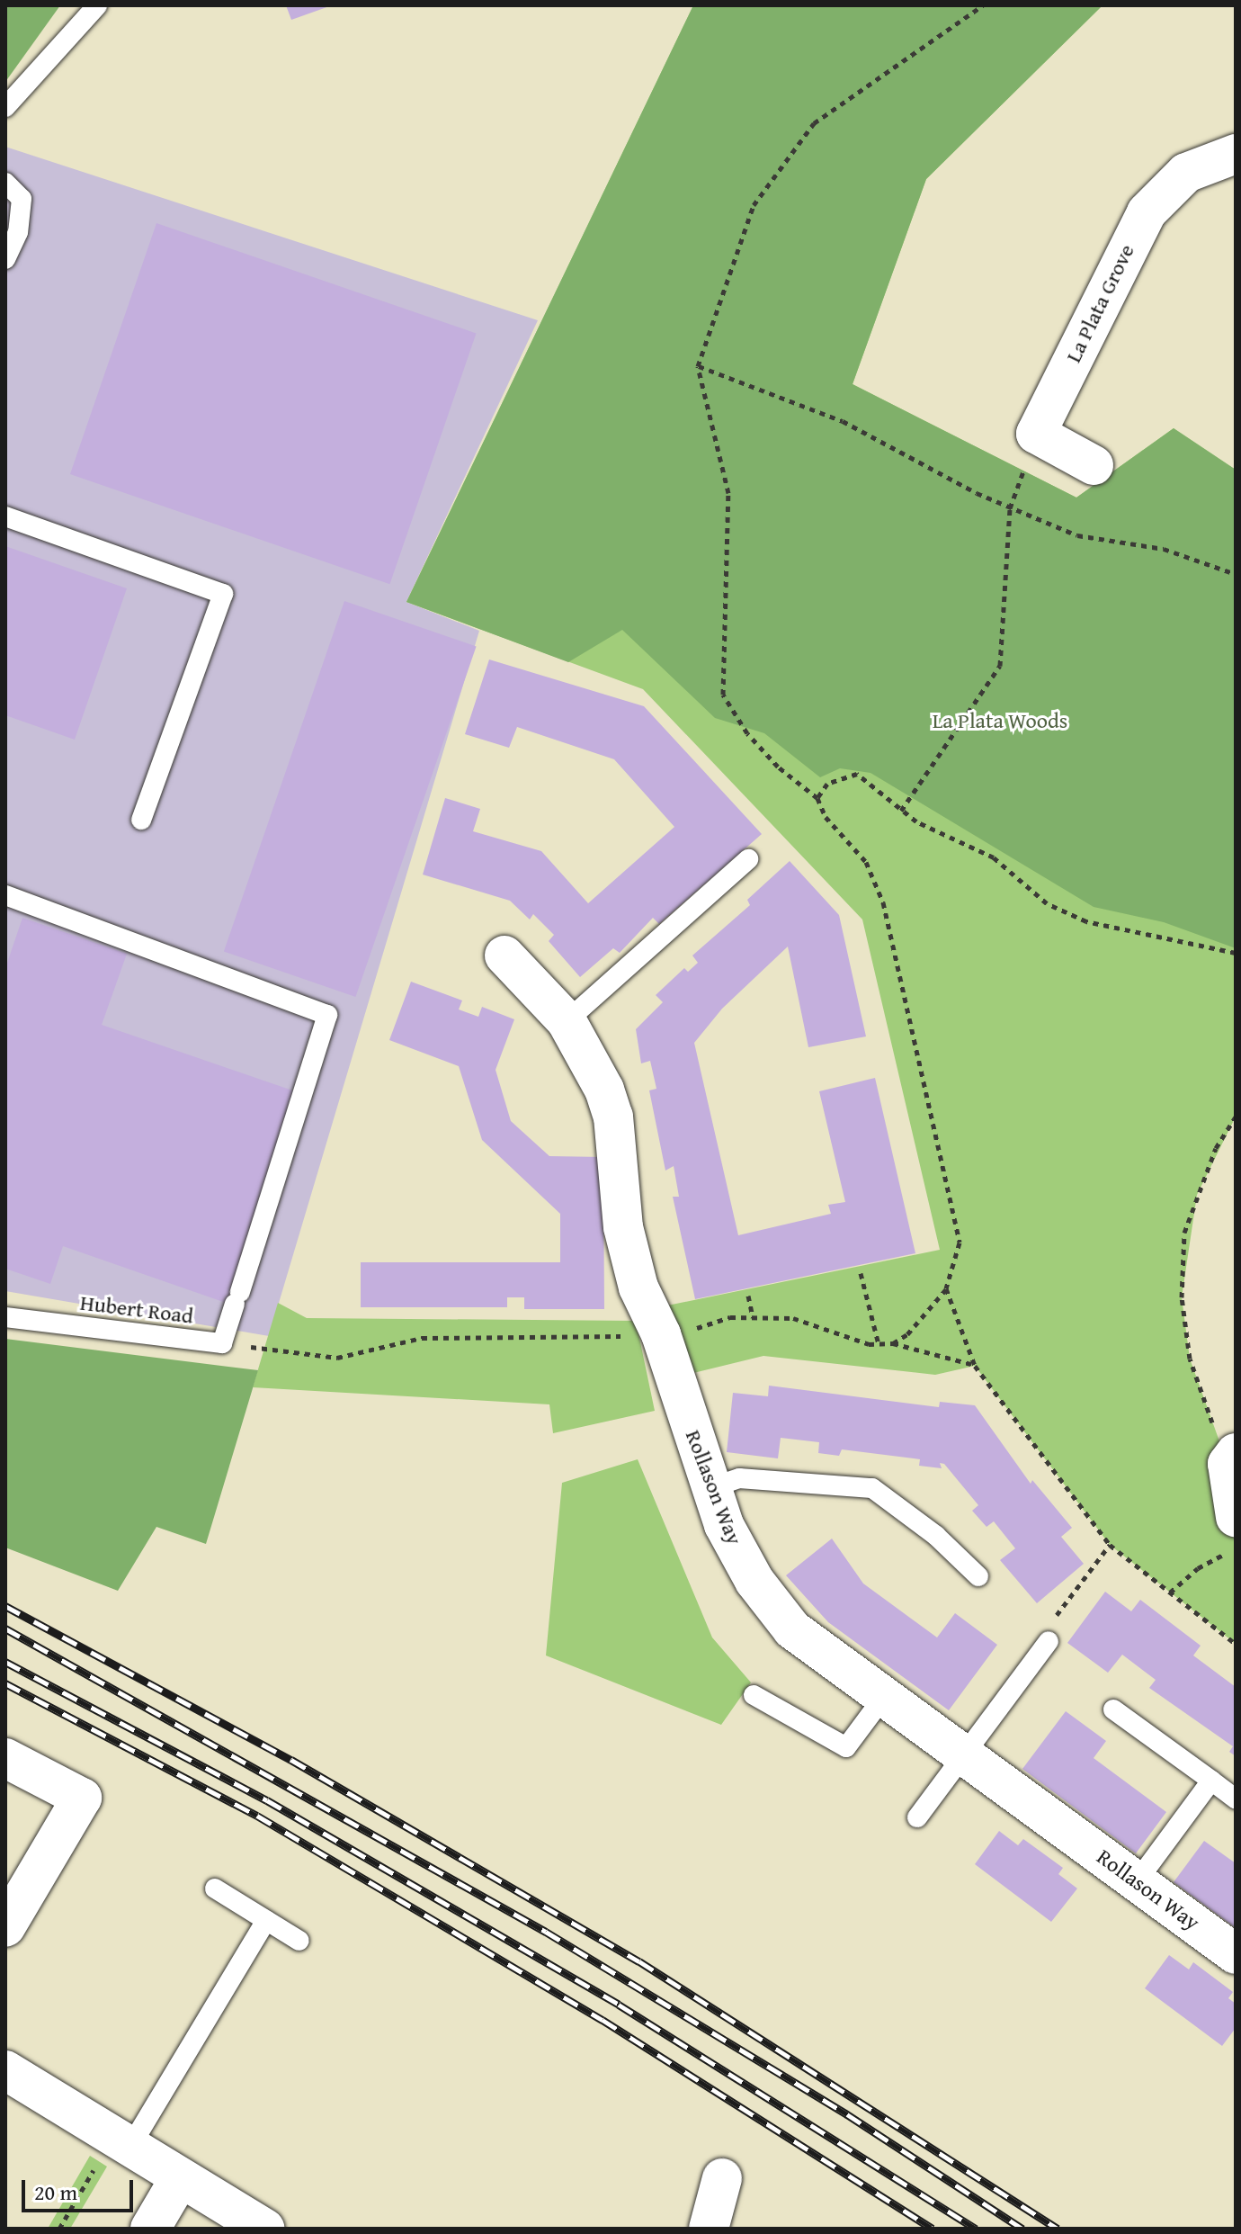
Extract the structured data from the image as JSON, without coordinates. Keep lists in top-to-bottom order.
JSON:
{
  "streets": {
    "street": ["La Plata Grove", "Rollason Way"],
    "lane": ["Hubert Road"]
  },
  "parks": ["La Plata Woods"],
  "scale_bar": "20 m"
}
